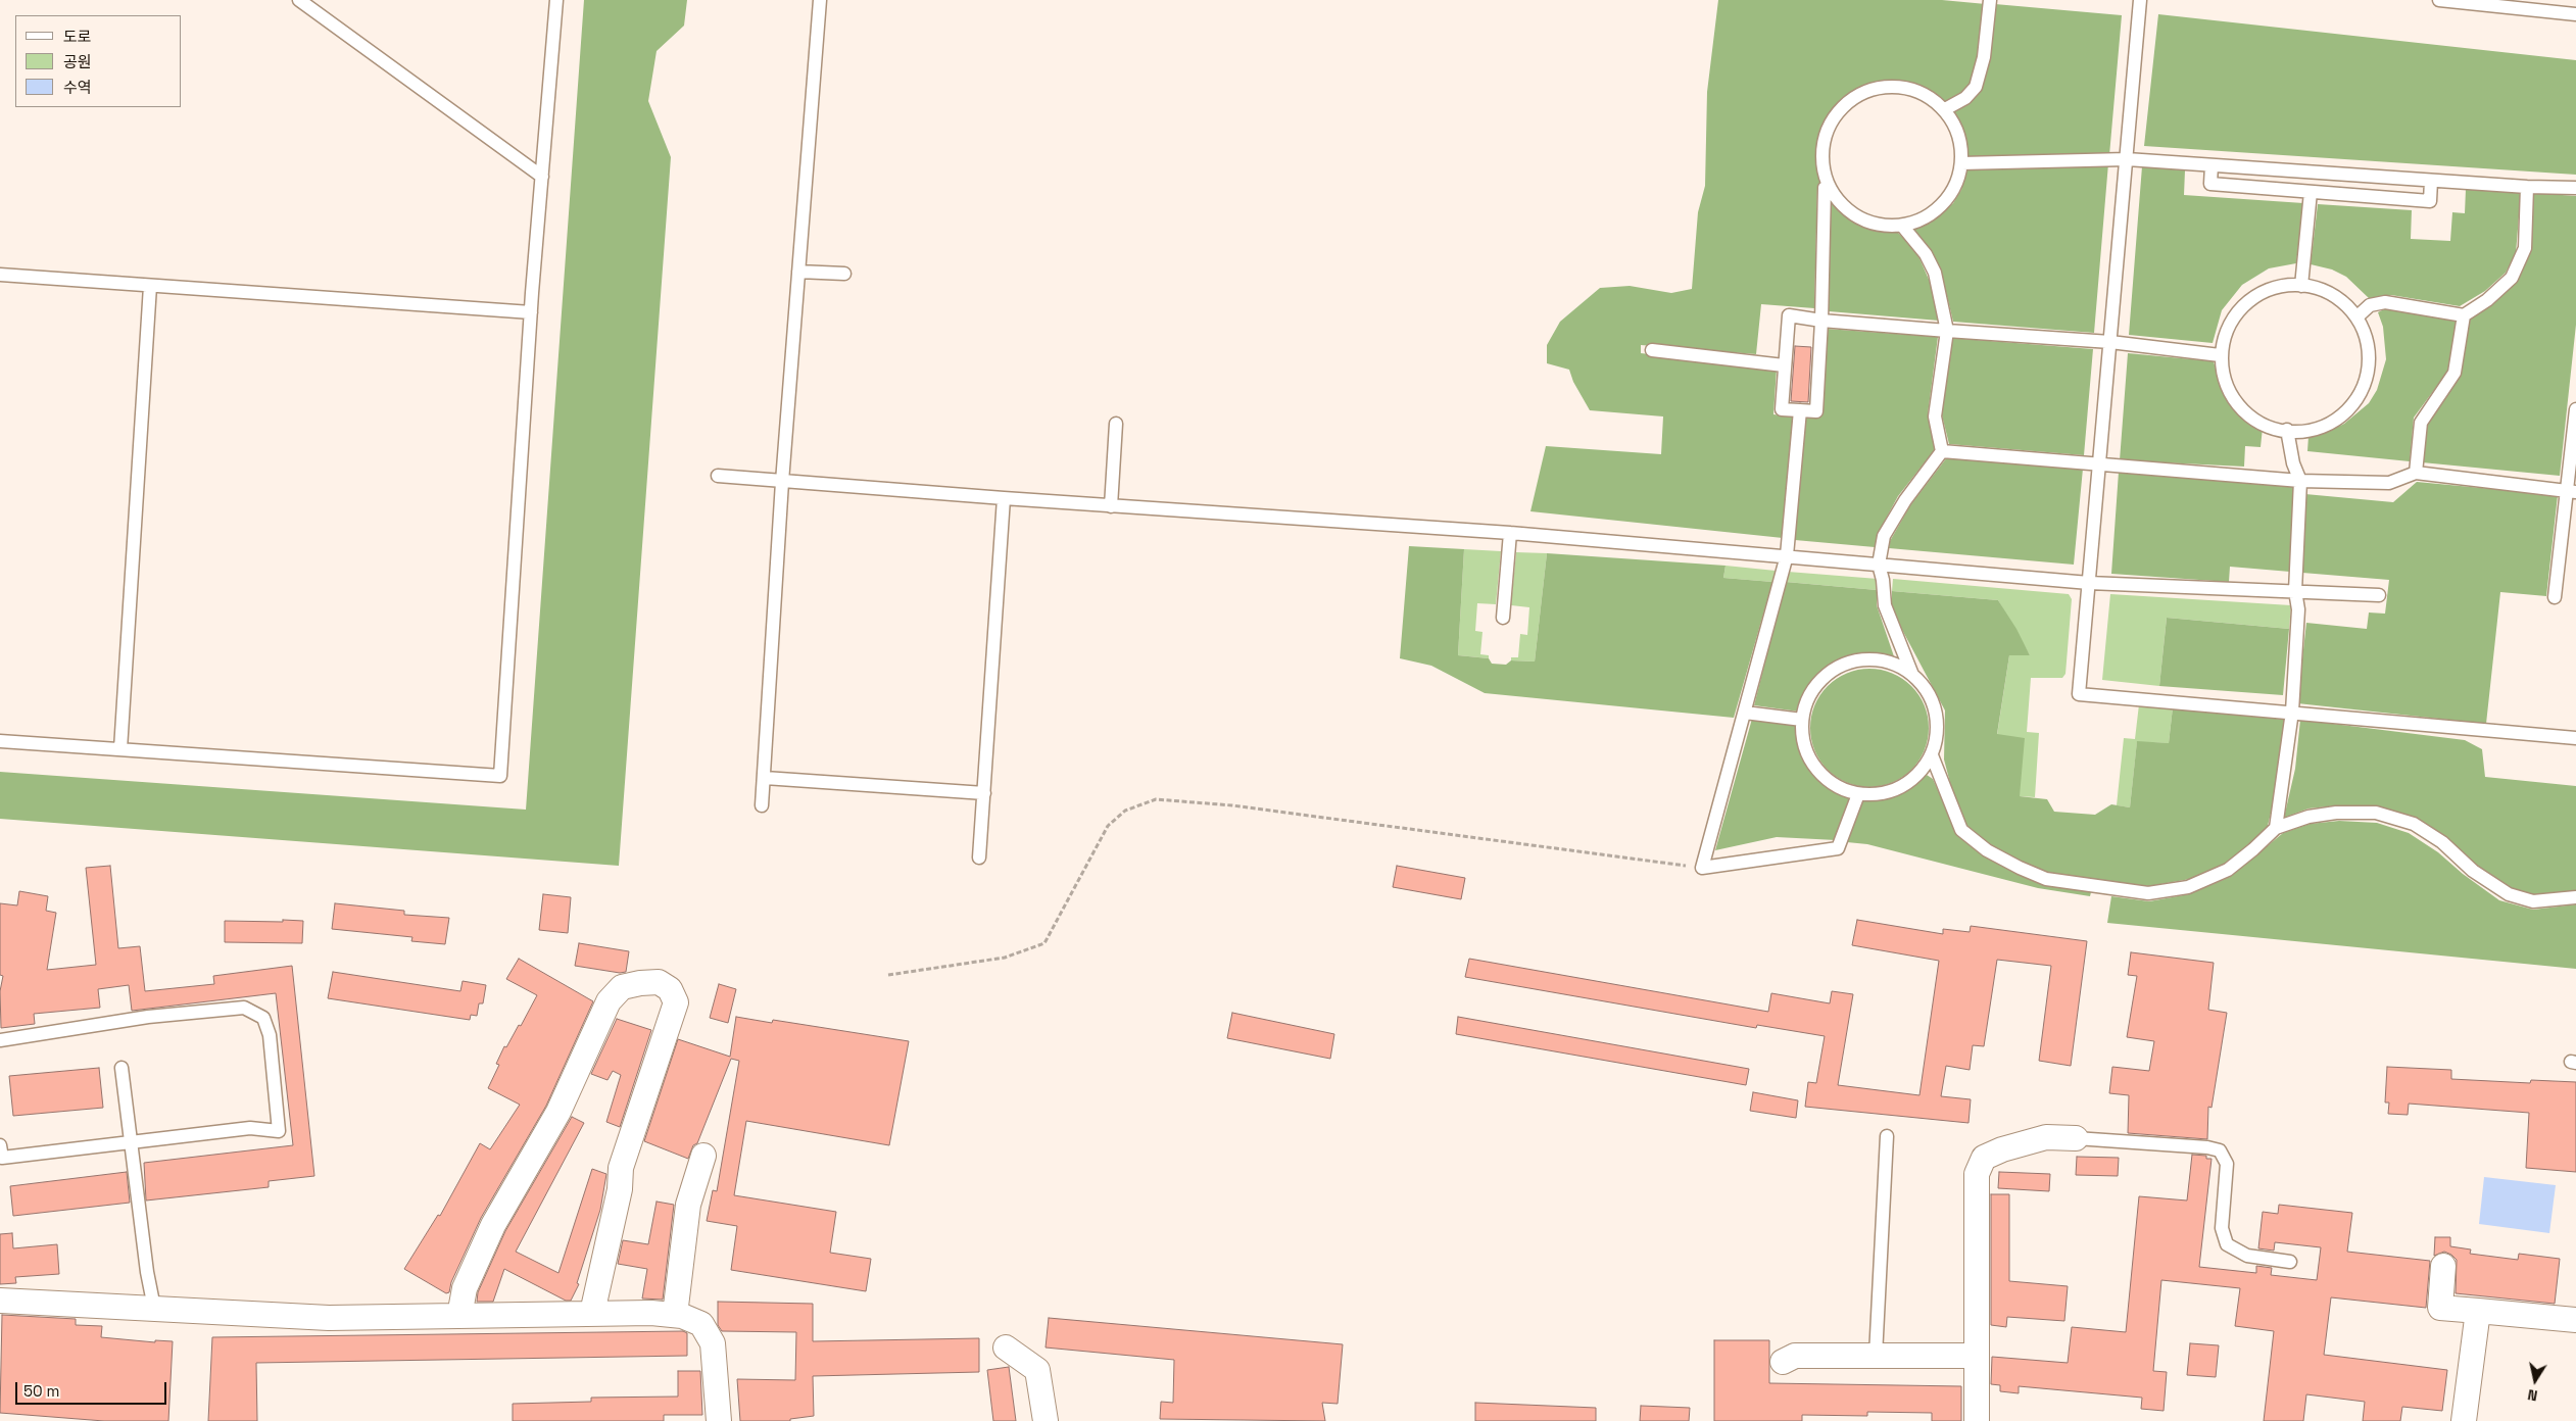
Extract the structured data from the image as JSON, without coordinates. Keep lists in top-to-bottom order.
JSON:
{
  "legend": ["도로", "공원", "수역"],
  "scale_bar": "50 m",
  "north": "bottom"
}
